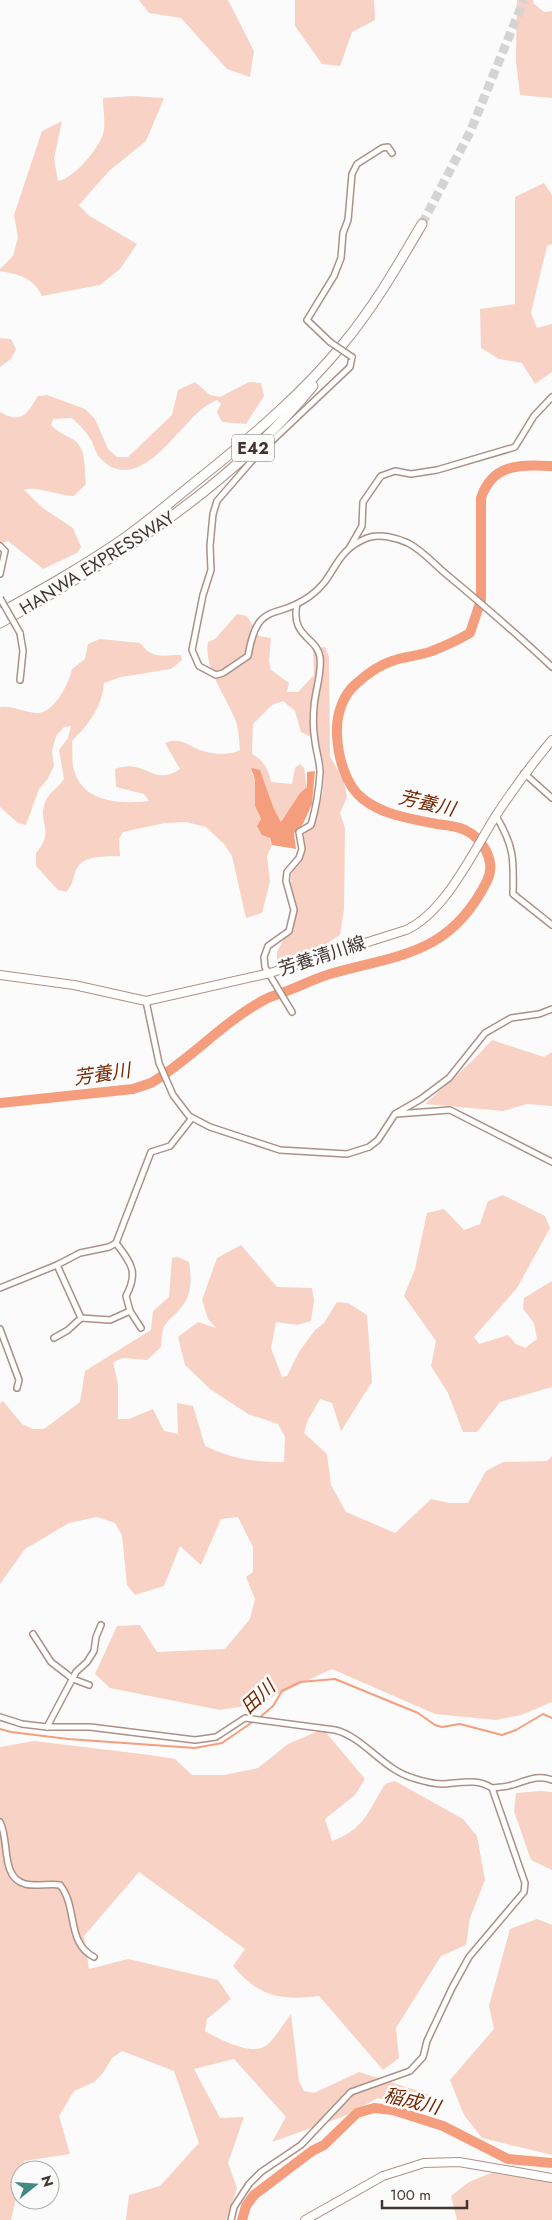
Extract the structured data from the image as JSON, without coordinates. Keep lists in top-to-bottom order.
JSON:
{
  "streets": {
    "highway": ["E42", "HANWA EXPRESSWAY"],
    "main road": ["芳養清川線"]
  },
  "water": ["芳養川", "田川", "稲成川"],
  "scale_bar": "100 m",
  "north": "right"
}
